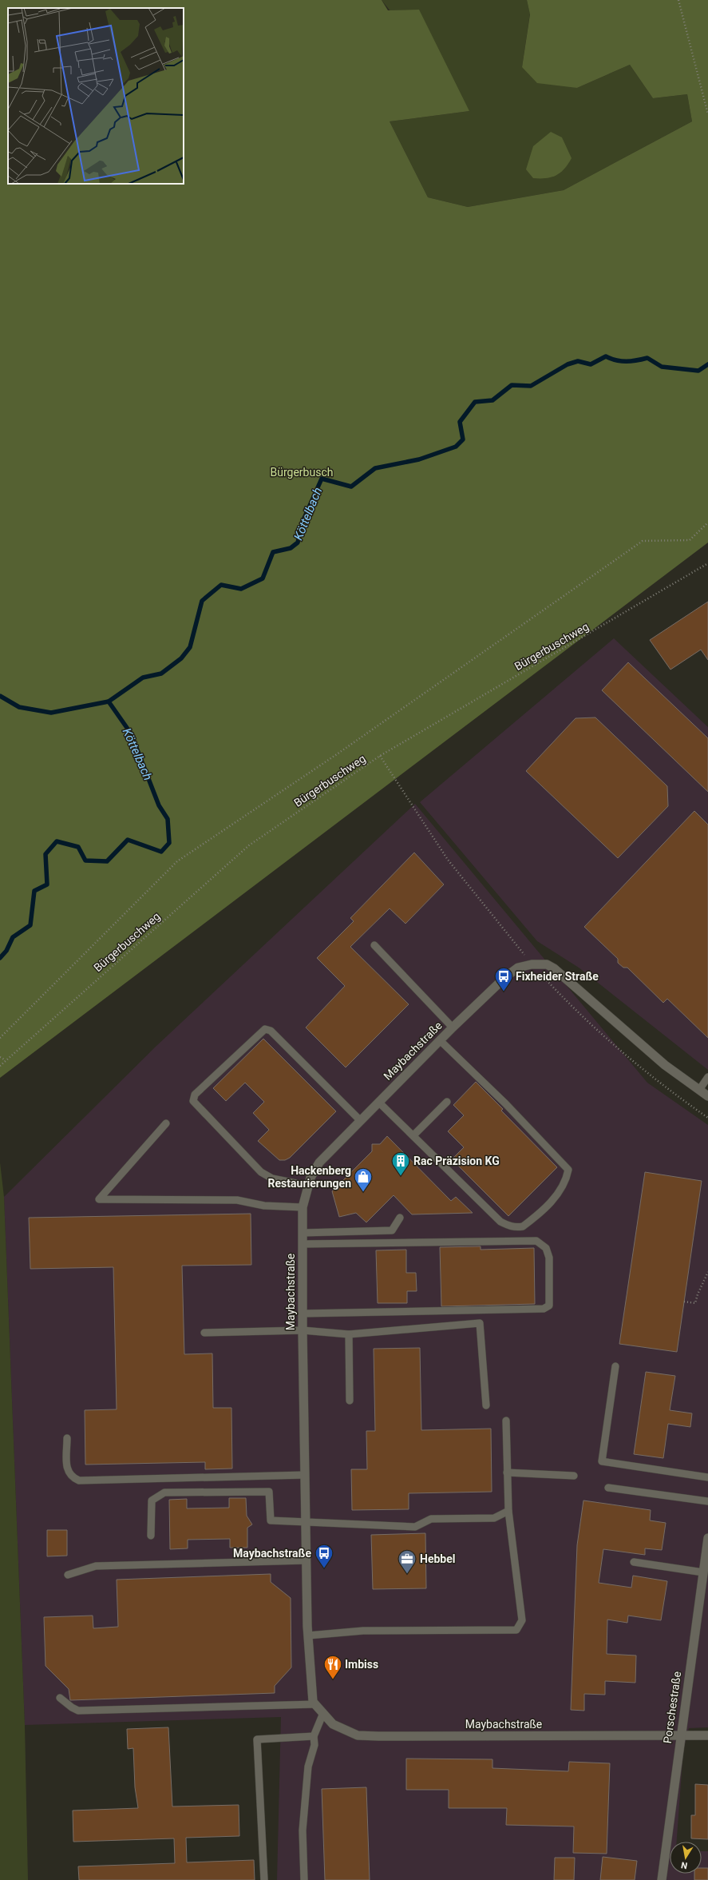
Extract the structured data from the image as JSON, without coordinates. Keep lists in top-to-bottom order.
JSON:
{
  "streets": {
    "street": ["Maybachstraße", "Porschestraße"],
    "path": ["Bürgerbuschweg"]
  },
  "crossings": [
    ["Maybachstraße", "Porschestraße"]
  ],
  "water": ["Köttelbach"],
  "parks": ["Bürgerbusch"],
  "places": {
    "bus stop": ["Fixheider Straße", "Maybachstraße"],
    "building": ["Rac Präzision KG"],
    "shop": ["Hackenberg Restaurierungen"],
    "office": ["Hebbel"],
    "restaurant": ["Imbiss"]
  },
  "north": "bottom"
}
